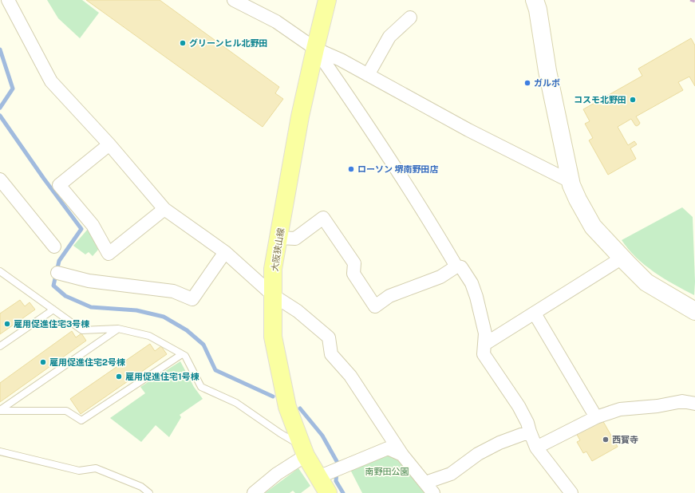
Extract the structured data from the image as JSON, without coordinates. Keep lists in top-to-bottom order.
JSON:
{
  "streets": {
    "main road": ["大阪狭山線"]
  },
  "parks": ["南野田公園"],
  "places": [
    "グリーンヒル北野田",
    "ガルボ",
    "コスモ北野田",
    "ローソン 堺南野田店",
    "雇用促進住宅3号棟",
    "雇用促進住宅2号棟",
    "雇用促進住宅1号棟",
    "西寳寺"
  ]
}
